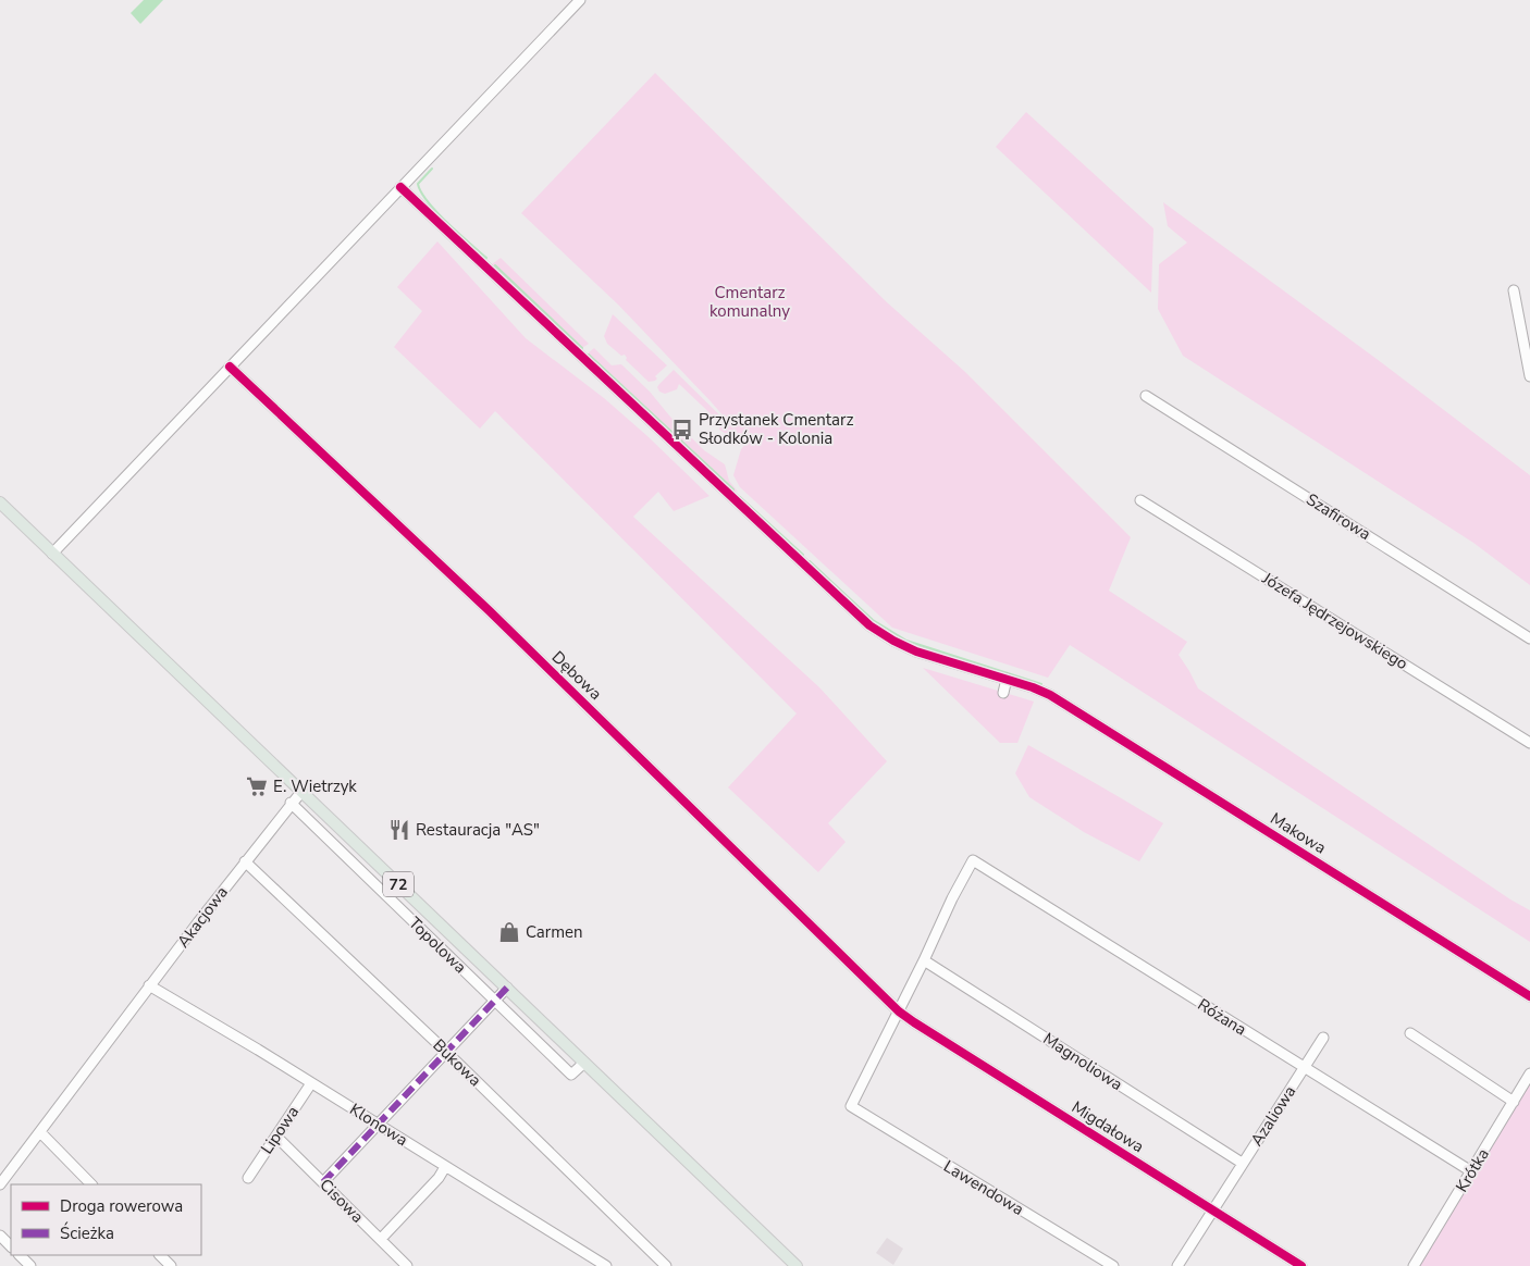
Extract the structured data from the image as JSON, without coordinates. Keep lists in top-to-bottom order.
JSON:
{
  "streets": {
    "main road": ["72"],
    "street": [
      "Szafirowa",
      "Józefa Jędrzejowskiego",
      "Dębowa",
      "Makowa",
      "Akacjowa",
      "Topolowa",
      "Różana",
      "Magnoliowa",
      "Bukowa",
      "Azaliowa",
      "Klonowa",
      "Migdałowa",
      "Lipowa",
      "Krótka",
      "Lawendowa",
      "Cisowa"
    ]
  },
  "crossings": [
    ["Dębowa", "Migdałowa"],
    ["Dębowa", "Lawendowa"],
    ["72", "Akacjowa"],
    ["72", "Topolowa"],
    ["Akacjowa", "Topolowa"],
    ["Akacjowa", "Bukowa"],
    ["Akacjowa", "Klonowa"],
    ["Różana", "Magnoliowa"],
    ["Różana", "Azaliowa"],
    ["Różana", "Krótka"],
    ["Magnoliowa", "Azaliowa"],
    ["Azaliowa", "Migdałowa"],
    ["Klonowa", "Lipowa"],
    ["Migdałowa", "Lawendowa"],
    ["Lipowa", "Cisowa"]
  ],
  "parks": ["Cmentarz komunalny"],
  "places": {
    "bus stop": ["Przystanek Cmentarz Słodków - Kolonia"],
    "supermarket": ["E. Wietrzyk"],
    "restaurant": ["Restauracja \"AS\""],
    "shop": ["Carmen"]
  },
  "legend": ["Droga rowerowa", "Ścieżka"]
}
